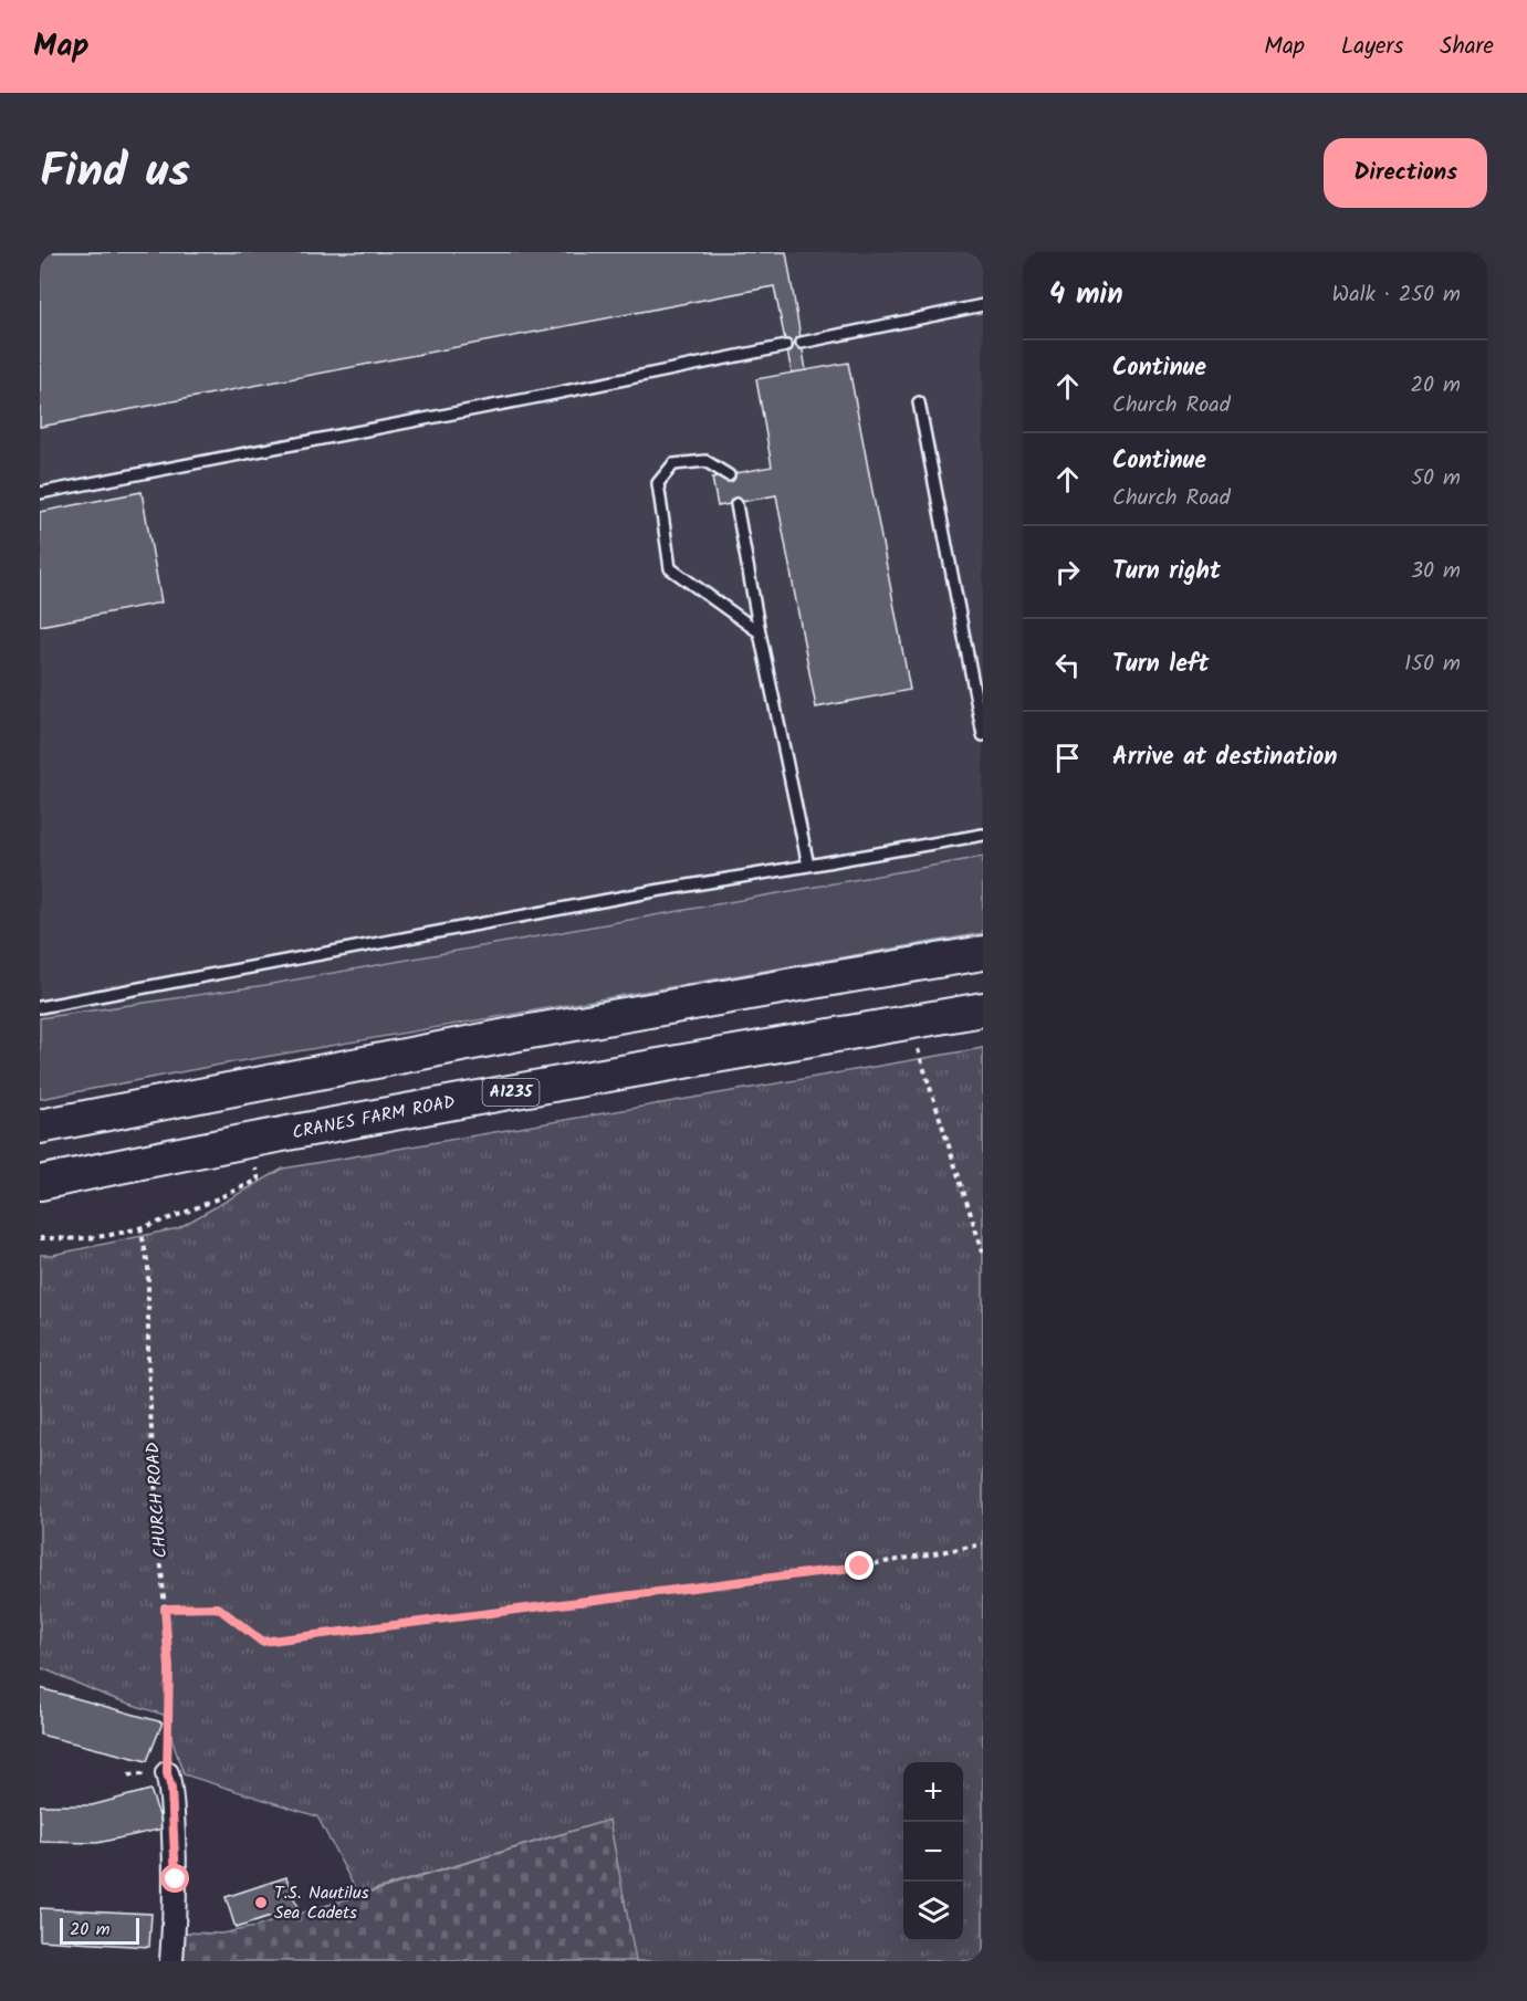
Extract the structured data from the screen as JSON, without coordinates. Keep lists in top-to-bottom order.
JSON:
{
  "streets": {
    "main road": ["A1235", "CRANES FARM ROAD"],
    "path": ["CHURCH ROAD"]
  },
  "places": ["T.S. Nautilus Sea Cadets"],
  "scale_bar": "20 m",
  "page": {
    "header": "Map",
    "nav": ["Map", "Layers", "Share"],
    "title": "Find us",
    "buttons": "Directions",
    "heading": ["4 min", "Walk · 250 m"],
    "list": [
      ["Continue", "Church Road", "20 m"],
      ["Continue", "Church Road", "50 m"],
      ["Turn right", "30 m"],
      ["Turn left", "150 m"],
      "Arrive at destination"
    ],
    "map_buttons": ["+", "−"],
    "scale": "20 m"
  }
}
